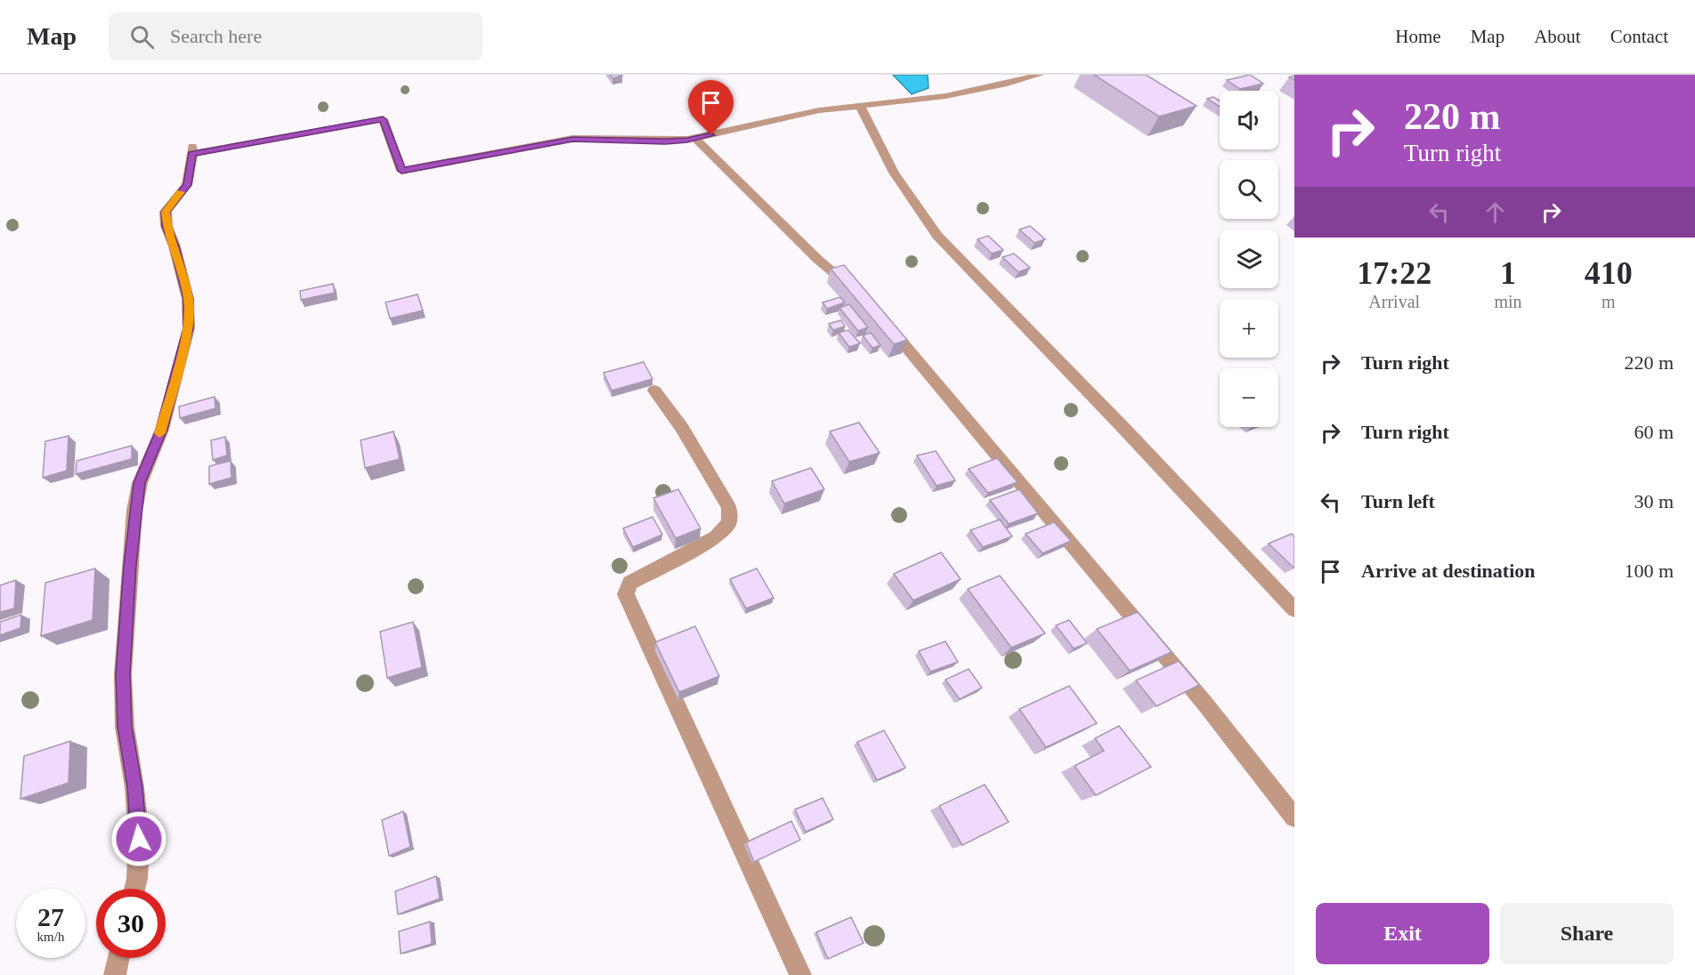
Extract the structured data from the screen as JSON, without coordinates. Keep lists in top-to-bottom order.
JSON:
{
  "page": {
    "header": "Map",
    "search": "Search here",
    "nav": [
      "Home",
      "Map",
      "About",
      "Contact"
    ],
    "turn": ["220 m", "Turn right"],
    "map_buttons": ["+", "−"],
    "eta": [
      "17:22",
      "Arrival",
      "1",
      "min",
      "410",
      "m"
    ],
    "list": [
      {
        "name": "Turn right",
        "value": "220 m"
      },
      {
        "name": "Turn right",
        "value": "60 m"
      },
      {
        "name": "Turn left",
        "value": "30 m"
      },
      {
        "name": "Arrive at destination",
        "value": "100 m"
      }
    ],
    "speed": "27 km/h",
    "limit": "30",
    "buttons": ["Exit", "Share"]
  }
}
